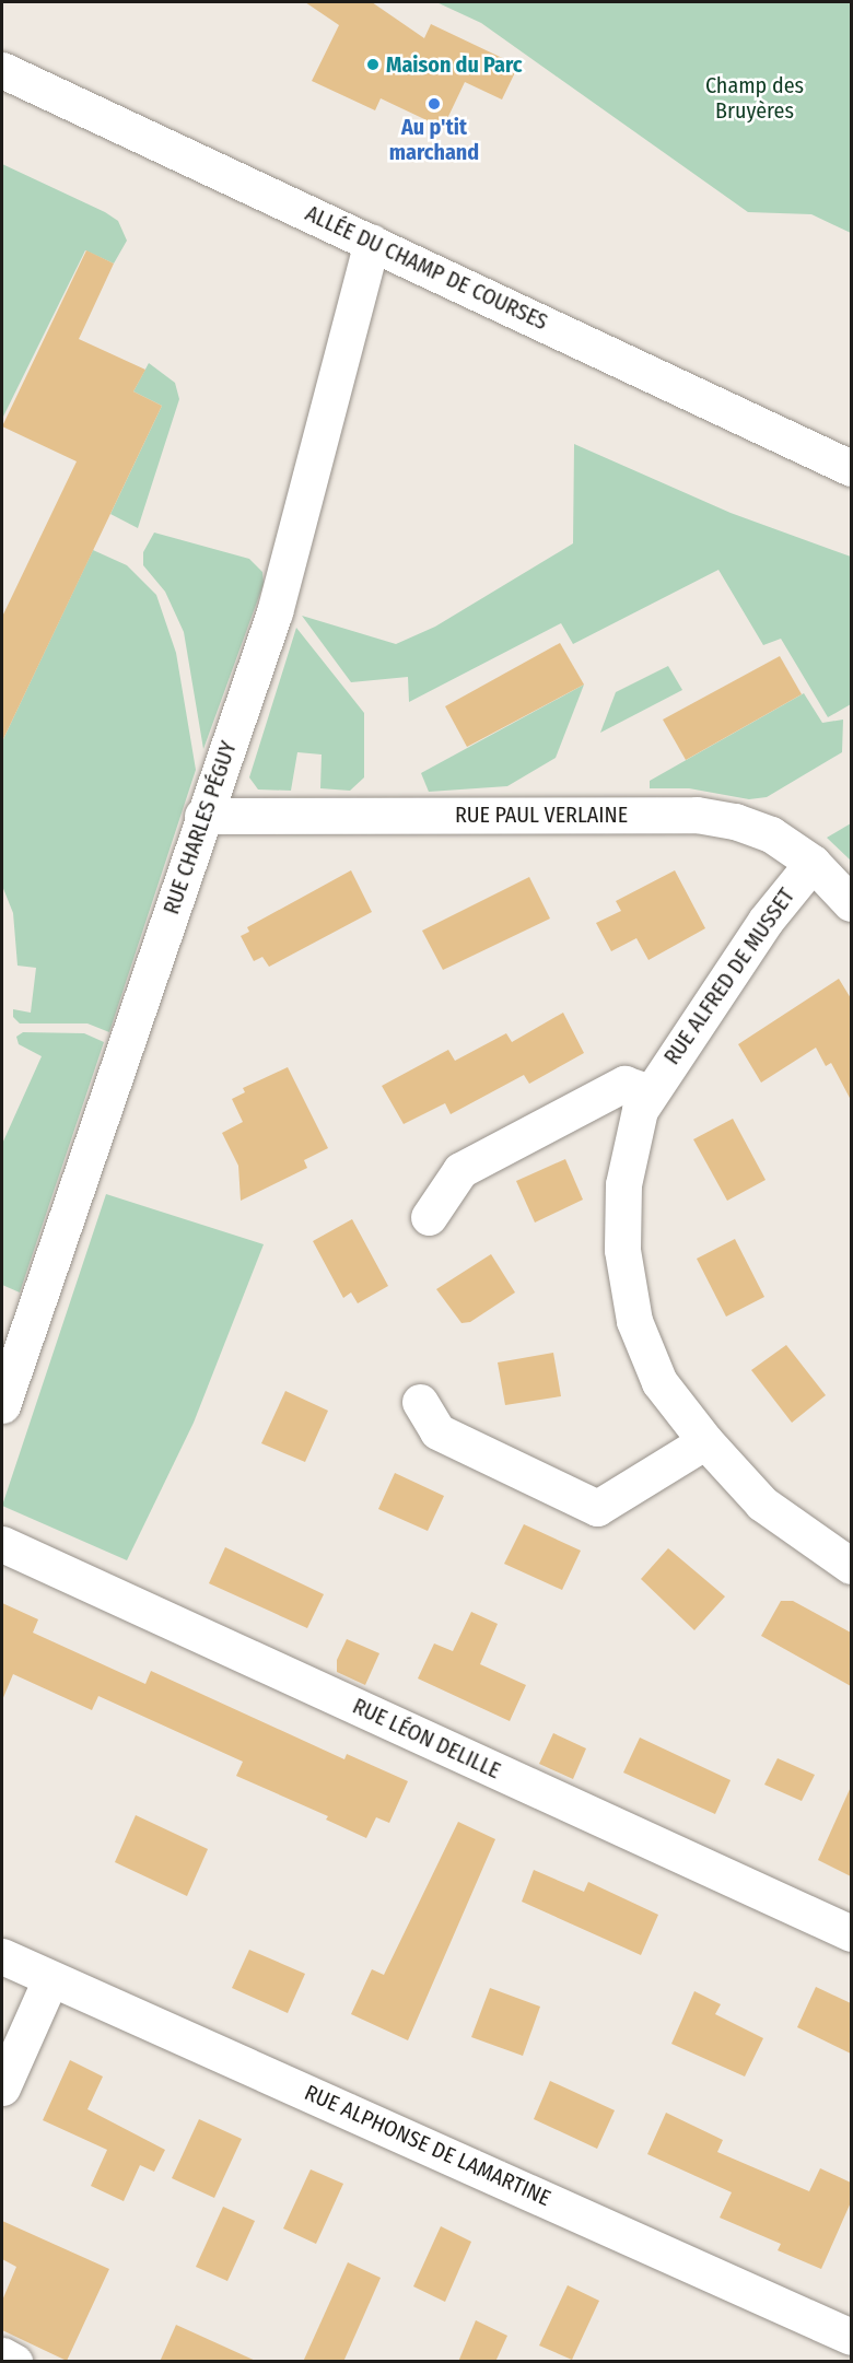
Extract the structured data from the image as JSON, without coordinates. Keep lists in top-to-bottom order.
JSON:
{
  "streets": {
    "street": [
      "ALLÉE DU CHAMP DE COURSES",
      "RUE PAUL VERLAINE",
      "RUE CHARLES PÉGUY",
      "RUE ALFRED DE MUSSET",
      "RUE LÉON DELILLE",
      "RUE ALPHONSE DE LAMARTINE"
    ]
  },
  "crossings": [
    ["ALLÉE DU CHAMP DE COURSES", "RUE CHARLES PÉGUY"],
    ["RUE PAUL VERLAINE", "RUE CHARLES PÉGUY"],
    ["RUE PAUL VERLAINE", "RUE ALFRED DE MUSSET"]
  ],
  "parks": ["Champ des Bruyères"],
  "places": ["Maison du Parc", "Au p'tit marchand"]
}
